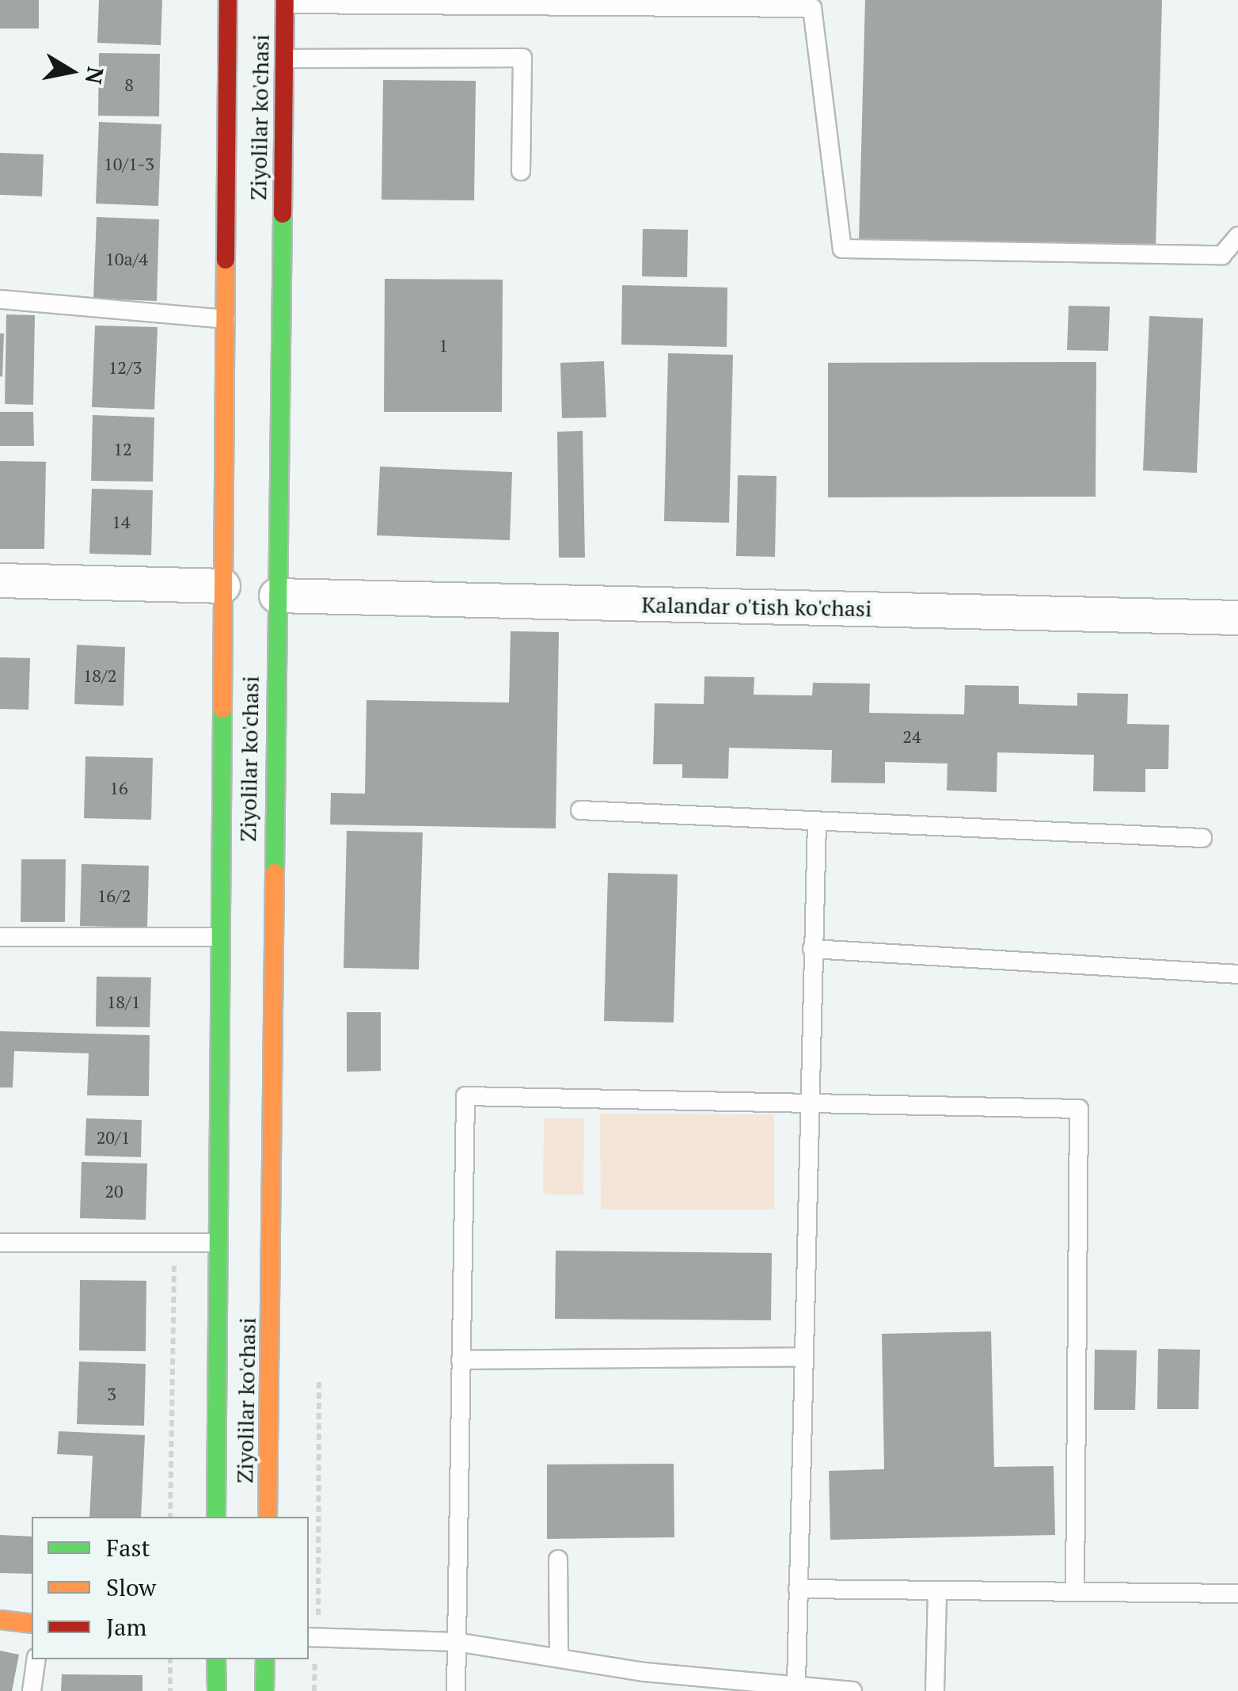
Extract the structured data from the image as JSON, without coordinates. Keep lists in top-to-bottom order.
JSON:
{
  "streets": {
    "main road": ["Ziyolilar ko'chasi"],
    "street": ["Kalandar o'tish ko'chasi"]
  },
  "crossings": [
    ["Ziyolilar ko'chasi", "Kalandar o'tish ko'chasi"]
  ],
  "house_numbers": [
    "8",
    "10/1-3",
    "10a/4",
    "1",
    "12/3",
    "12",
    "14",
    "18/2",
    "24",
    "16",
    "16/2",
    "18/1",
    "20/1",
    "20",
    "3"
  ],
  "legend": ["Fast", "Slow", "Jam"],
  "north": "right"
}
